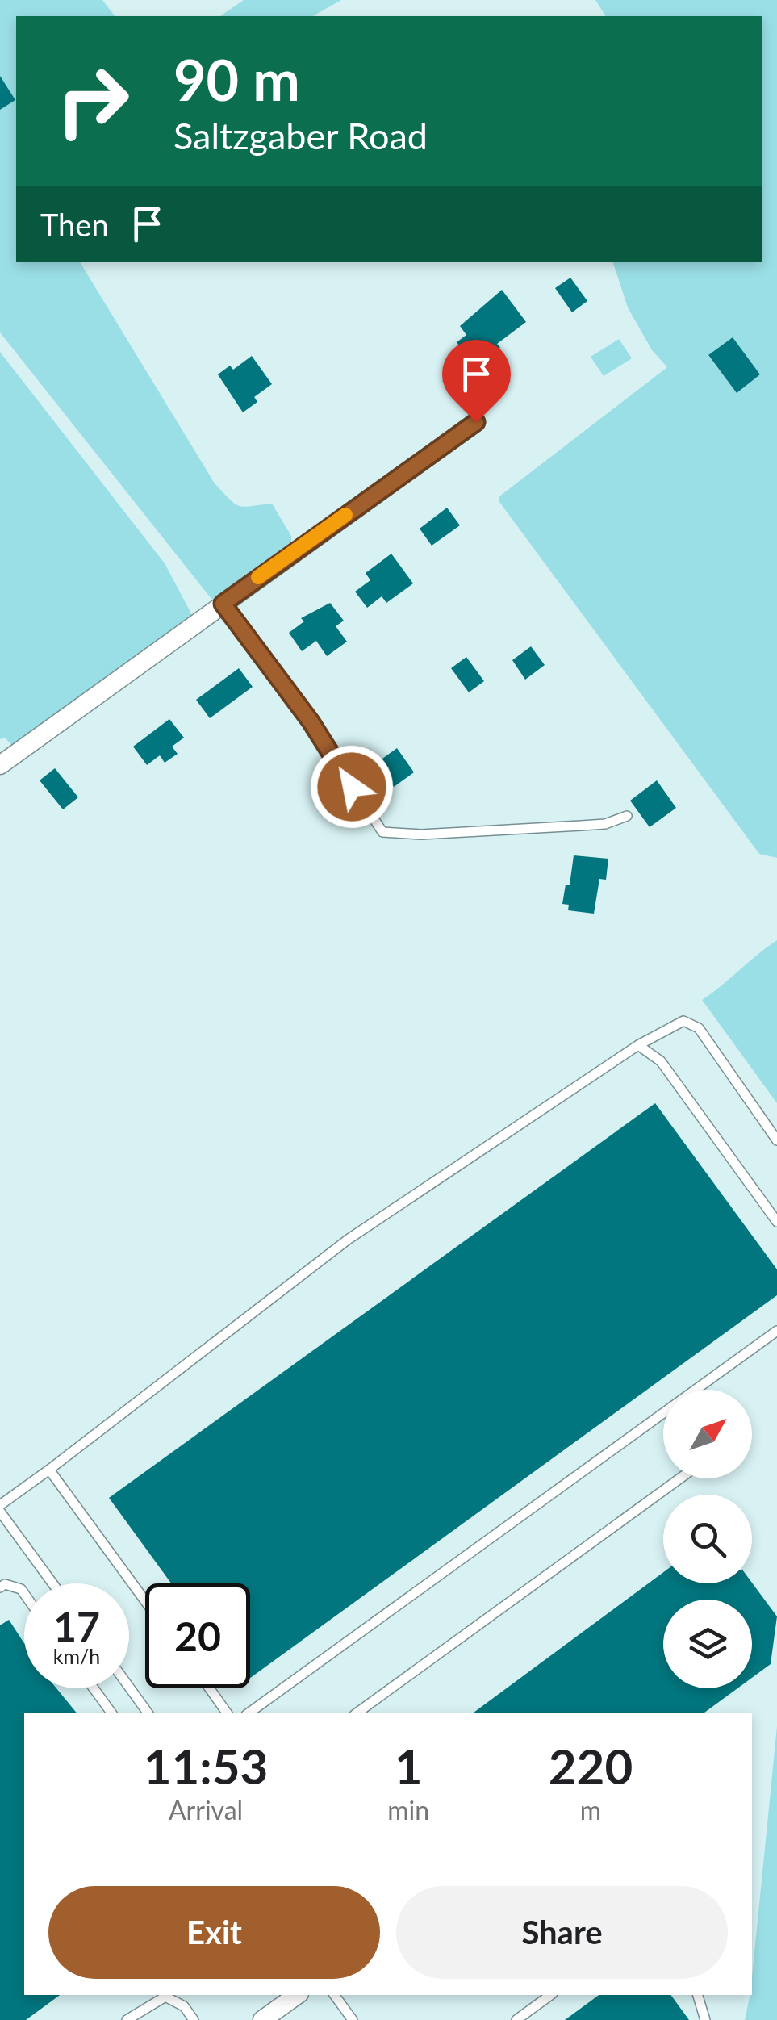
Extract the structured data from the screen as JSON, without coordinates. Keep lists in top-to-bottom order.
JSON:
{
  "north": "top right",
  "page": {
    "turn": ["90 m", "Saltzgaber Road"],
    "then": "Then",
    "speed": "17 km/h",
    "limit": "20",
    "eta": [
      "11:53",
      "Arrival",
      "1",
      "min",
      "220",
      "m"
    ],
    "buttons": ["Exit", "Share"]
  }
}
